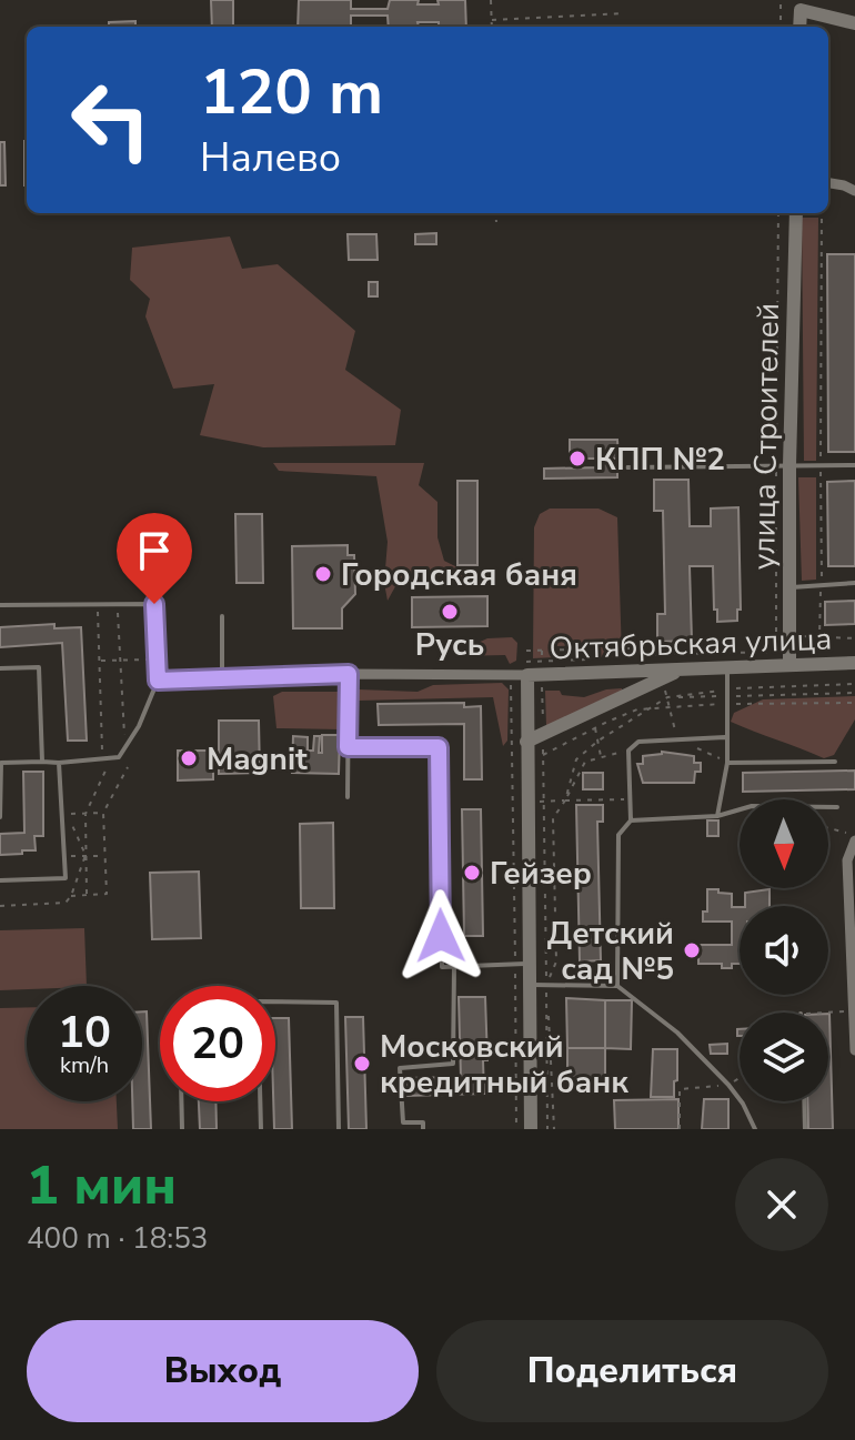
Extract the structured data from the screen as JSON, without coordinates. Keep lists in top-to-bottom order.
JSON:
{
  "streets": {
    "street": ["улица Строителей", "Октябрьская улица"]
  },
  "crossings": [
    ["улица Строителей", "Октябрьская улица"]
  ],
  "places": [
    "КПП №2",
    "Городская баня",
    "Русь",
    "Magnit",
    "Гейзер",
    "Детский сад №5",
    "Московский кредитный банк"
  ],
  "north": "bottom",
  "page": {
    "turn": ["120 m", "Налево"],
    "speed": "10 km/h",
    "limit": "20",
    "heading": ["1 мин", "400 m · 18:53"],
    "buttons": ["Выход", "Поделиться"]
  }
}
